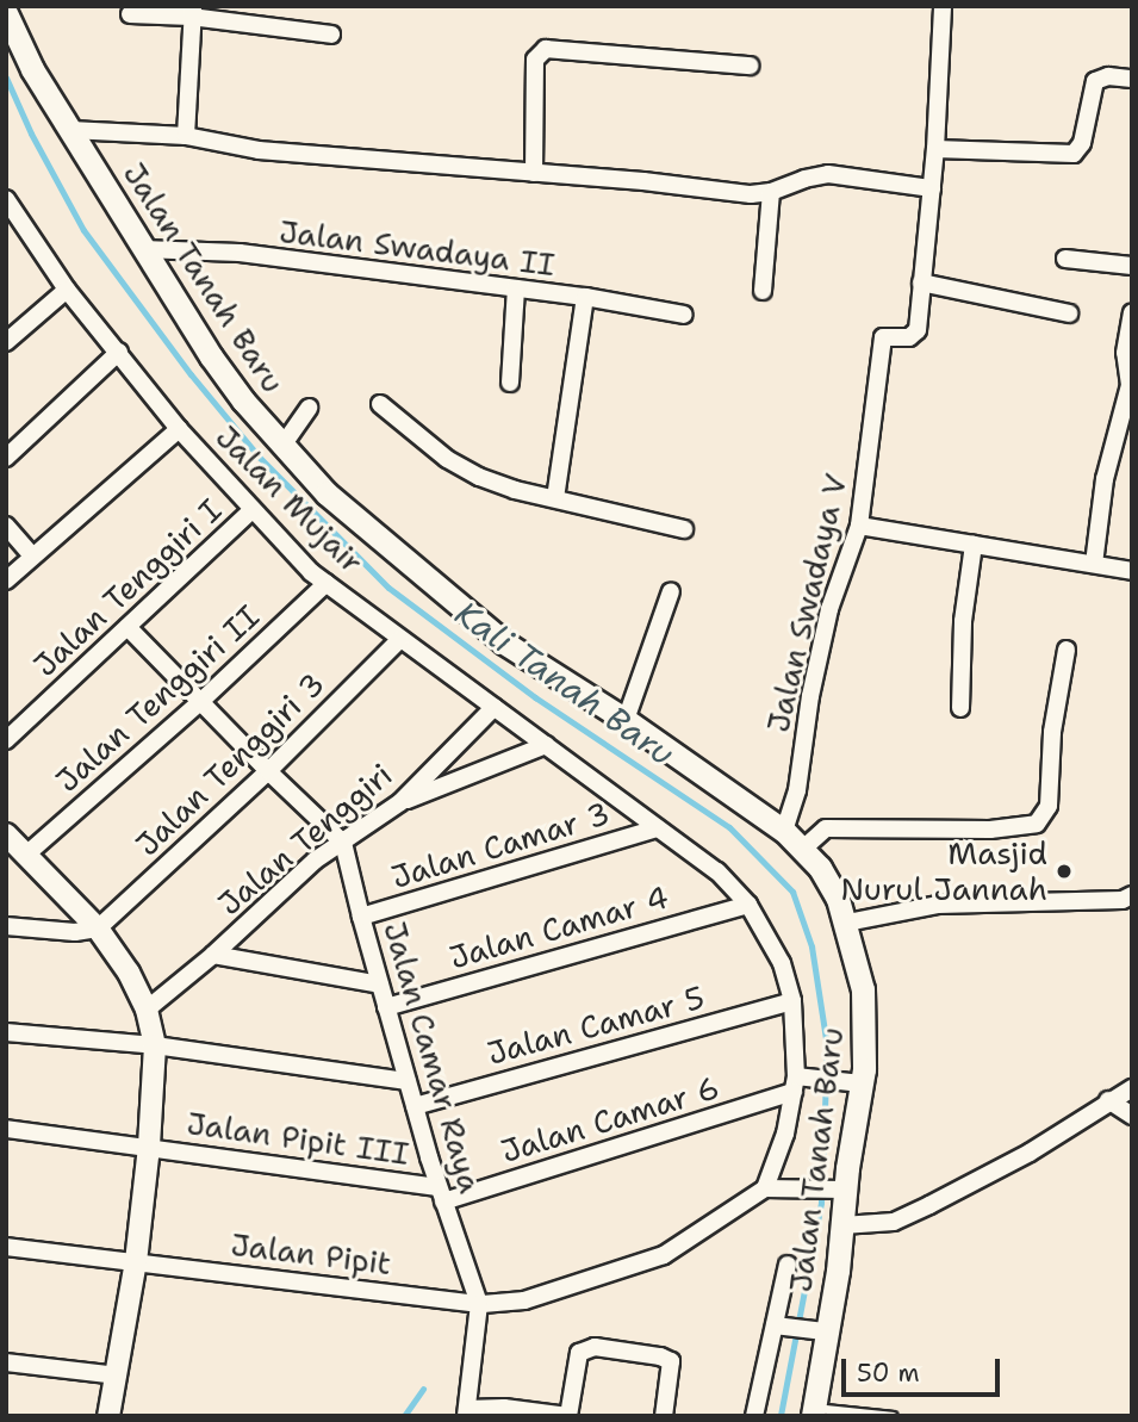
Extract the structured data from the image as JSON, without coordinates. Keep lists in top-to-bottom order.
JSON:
{
  "streets": {
    "main road": ["Jalan Tanah Baru"],
    "street": [
      "Jalan Swadaya II",
      "Jalan Mujair",
      "Jalan Tenggiri I",
      "Jalan Swadaya V",
      "Jalan Tenggiri II",
      "Jalan Tenggiri 3",
      "Jalan Tenggiri",
      "Jalan Camar 3",
      "Jalan Camar 4",
      "Jalan Camar 5",
      "Jalan Camar Raya",
      "Jalan Camar 6",
      "Jalan Pipit III",
      "Jalan Pipit"
    ]
  },
  "crossings": [
    ["Jalan Swadaya II", "Jalan Tanah Baru"],
    ["Jalan Tanah Baru", "Jalan Swadaya V"],
    ["Jalan Mujair", "Jalan Tenggiri I"],
    ["Jalan Mujair", "Jalan Tenggiri II"],
    ["Jalan Mujair", "Jalan Tenggiri 3"],
    ["Jalan Mujair", "Jalan Tenggiri"],
    ["Jalan Mujair", "Jalan Camar 3"],
    ["Jalan Mujair", "Jalan Camar 4"],
    ["Jalan Mujair", "Jalan Camar 5"],
    ["Jalan Mujair", "Jalan Camar 6"],
    ["Jalan Mujair", "Jalan Pipit"],
    ["Jalan Tenggiri", "Jalan Camar Raya"],
    ["Jalan Camar 3", "Jalan Camar Raya"],
    ["Jalan Camar 4", "Jalan Camar Raya"],
    ["Jalan Camar 5", "Jalan Camar Raya"],
    ["Jalan Camar Raya", "Jalan Camar 6"],
    ["Jalan Camar Raya", "Jalan Pipit III"],
    ["Jalan Camar Raya", "Jalan Pipit"],
    ["Jalan Camar 6", "Jalan Pipit III"]
  ],
  "water": ["Kali Tanah Baru"],
  "places": ["Masjid Nurul Jannah"],
  "scale_bar": "50 m"
}
